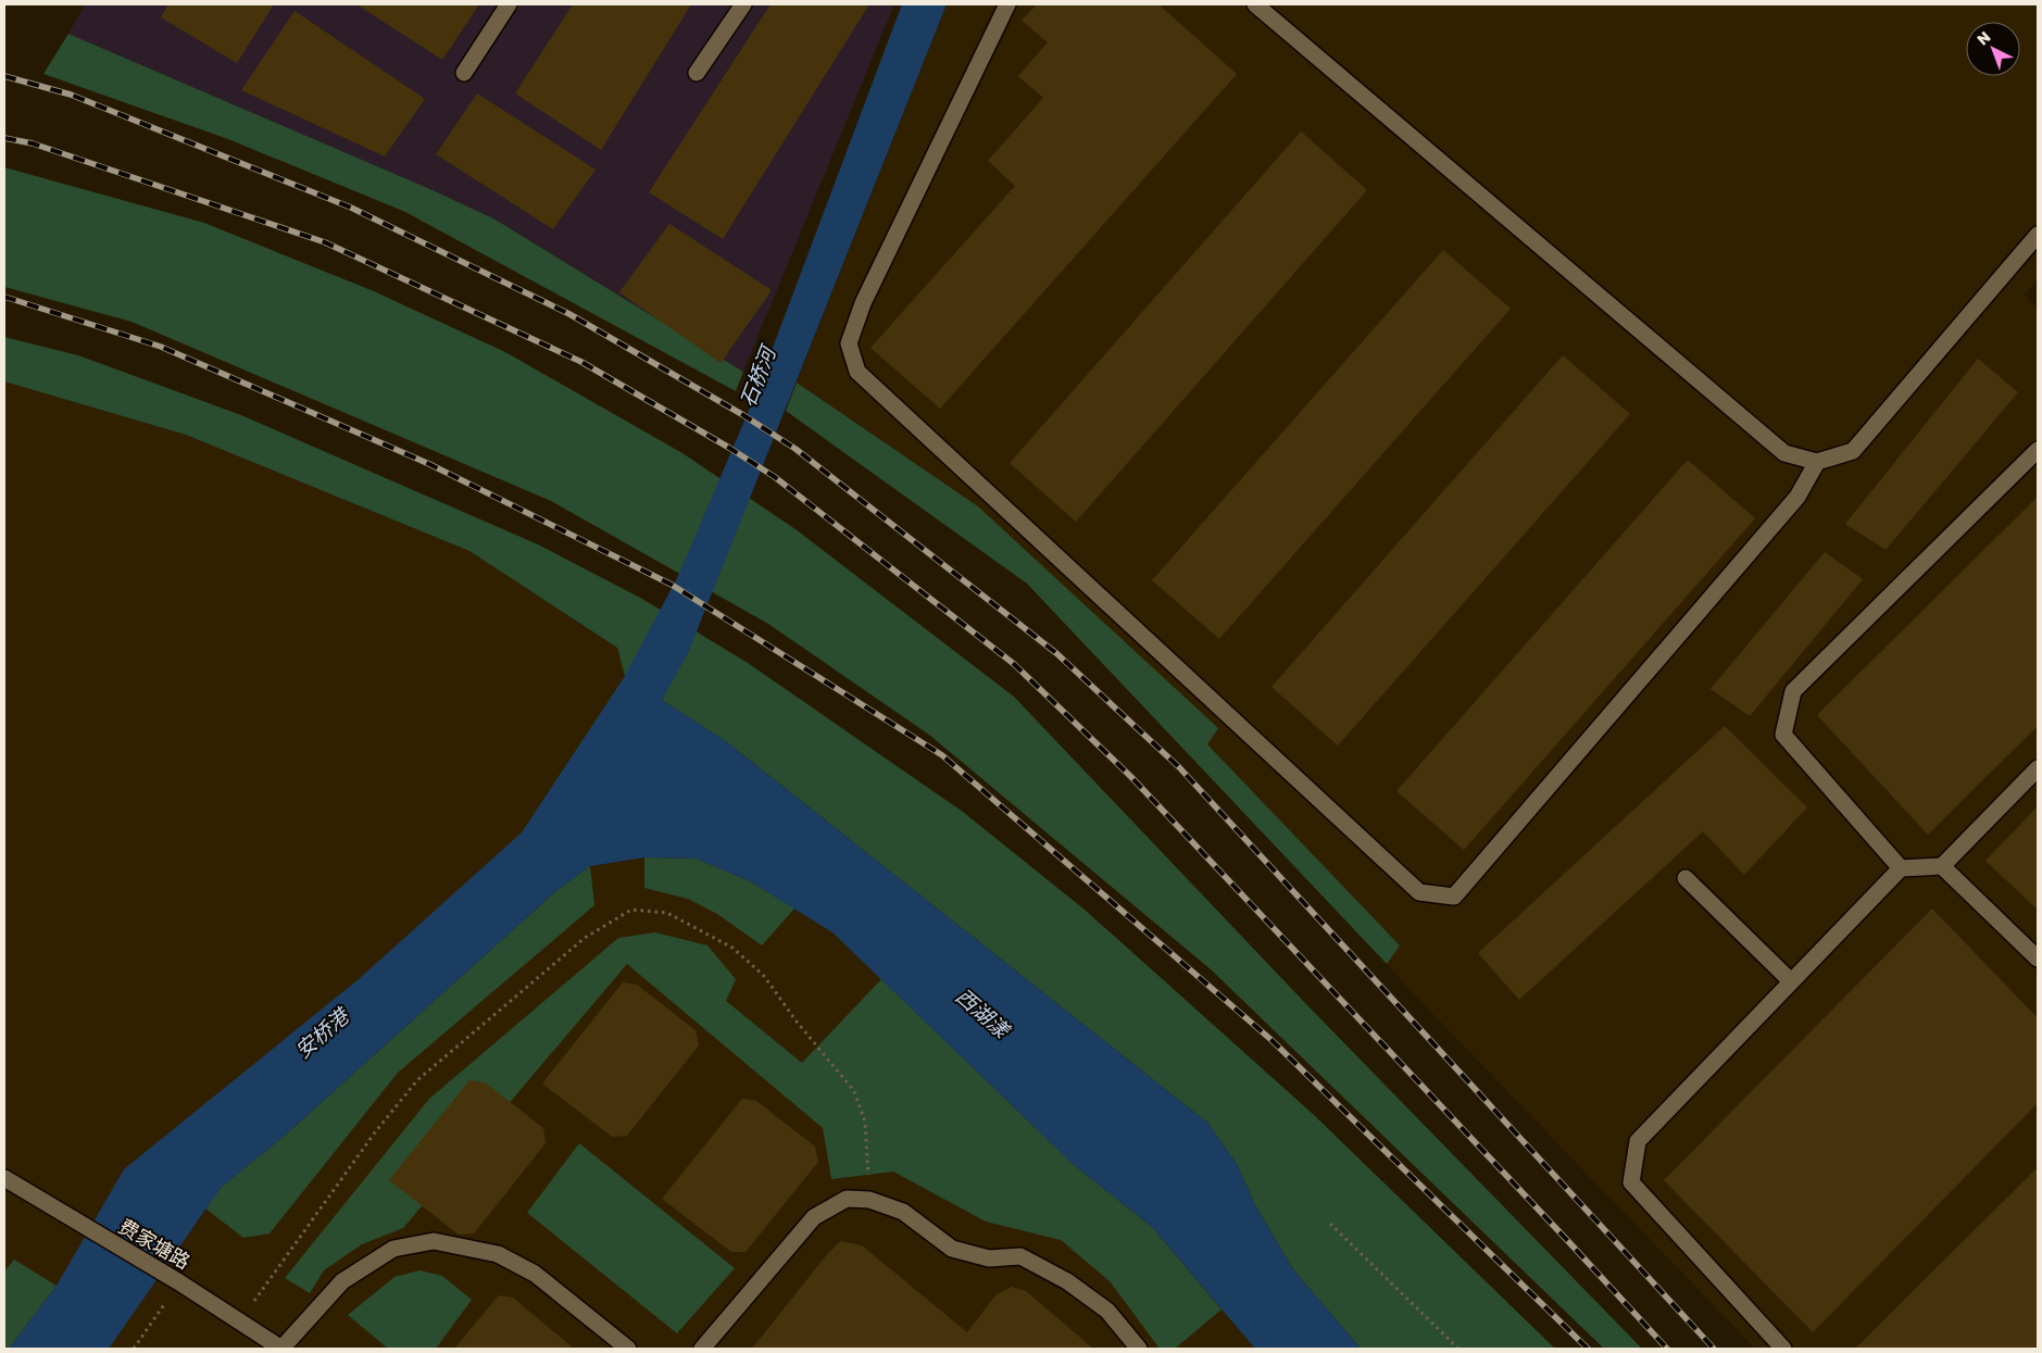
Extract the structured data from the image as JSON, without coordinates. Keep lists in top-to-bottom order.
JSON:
{
  "streets": {
    "street": ["费家塘路"]
  },
  "water": ["石桥河", "西湖漾", "安桥港"],
  "north": "top left"
}
